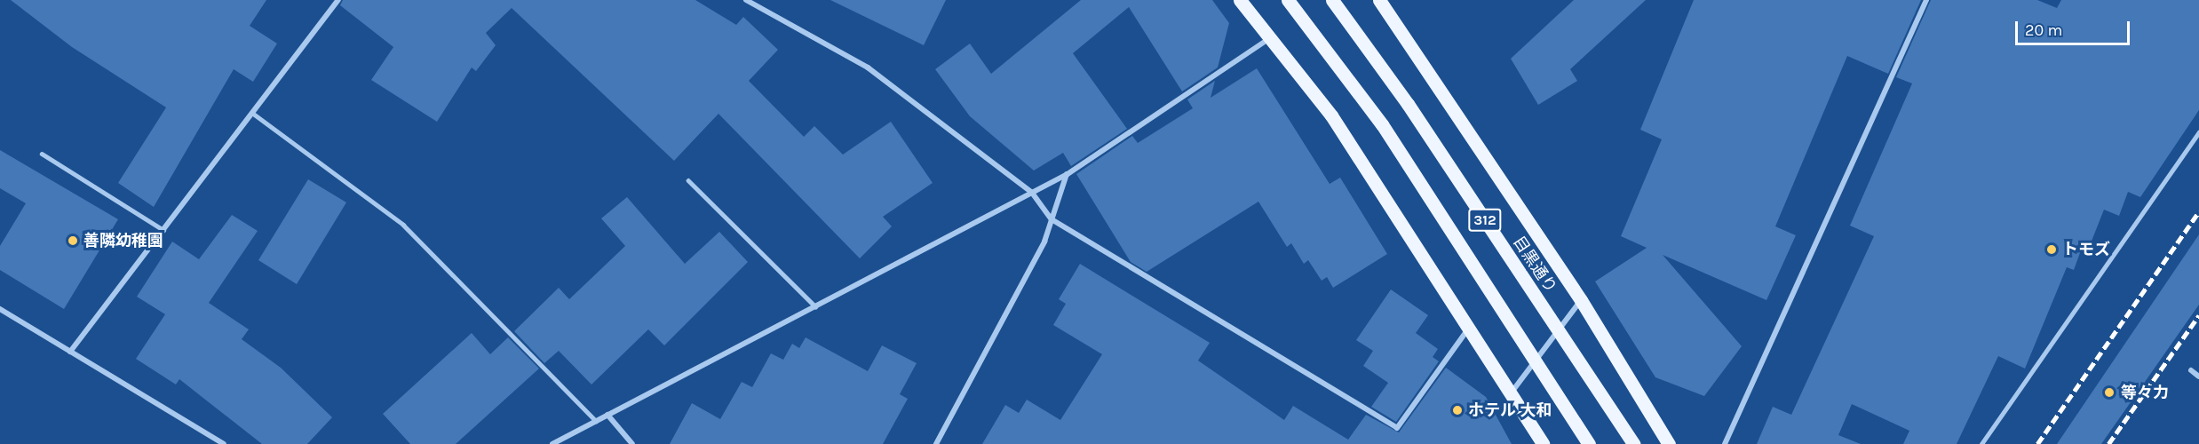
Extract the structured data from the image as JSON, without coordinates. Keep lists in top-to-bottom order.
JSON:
{
  "streets": {
    "main road": ["312", "目黒通り"]
  },
  "places": [
    "善隣幼稚園",
    "トモズ",
    "等々力",
    "ホテル 大和"
  ],
  "scale_bar": "20 m"
}
